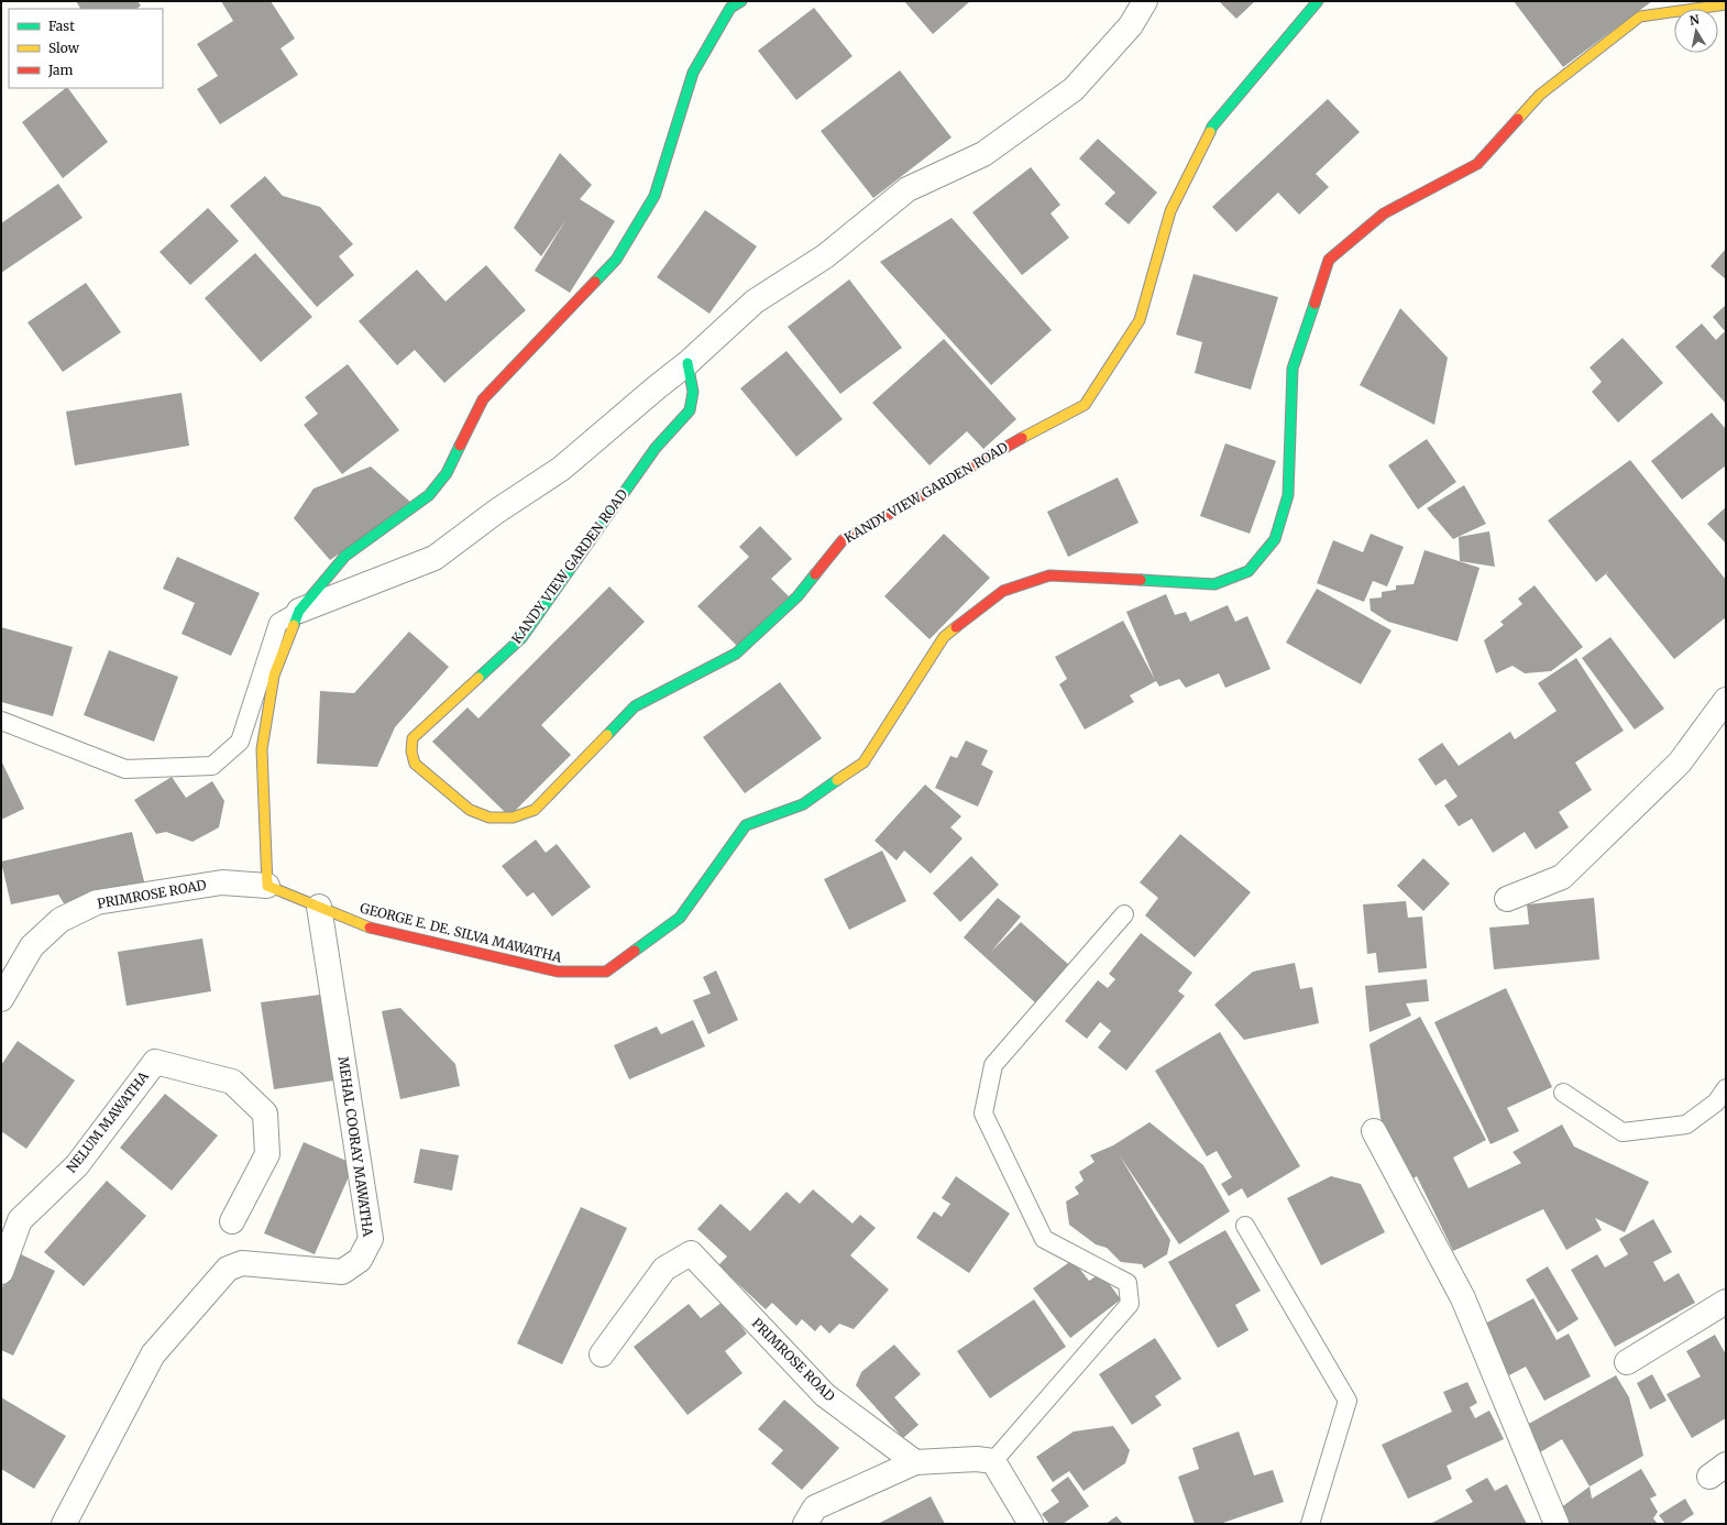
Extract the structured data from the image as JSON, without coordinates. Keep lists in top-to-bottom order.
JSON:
{
  "streets": {
    "street": [
      "KANDY VIEW GARDEN ROAD",
      "PRIMROSE ROAD",
      "GEORGE E. DE. SILVA MAWATHA",
      "NELUM MAWATHA",
      "MEHAL COORAY MAWATHA"
    ]
  },
  "crossings": [
    ["PRIMROSE ROAD", "GEORGE E. DE. SILVA MAWATHA"],
    ["GEORGE E. DE. SILVA MAWATHA", "MEHAL COORAY MAWATHA"]
  ],
  "legend": ["Fast", "Slow", "Jam"],
  "north": "top"
}
